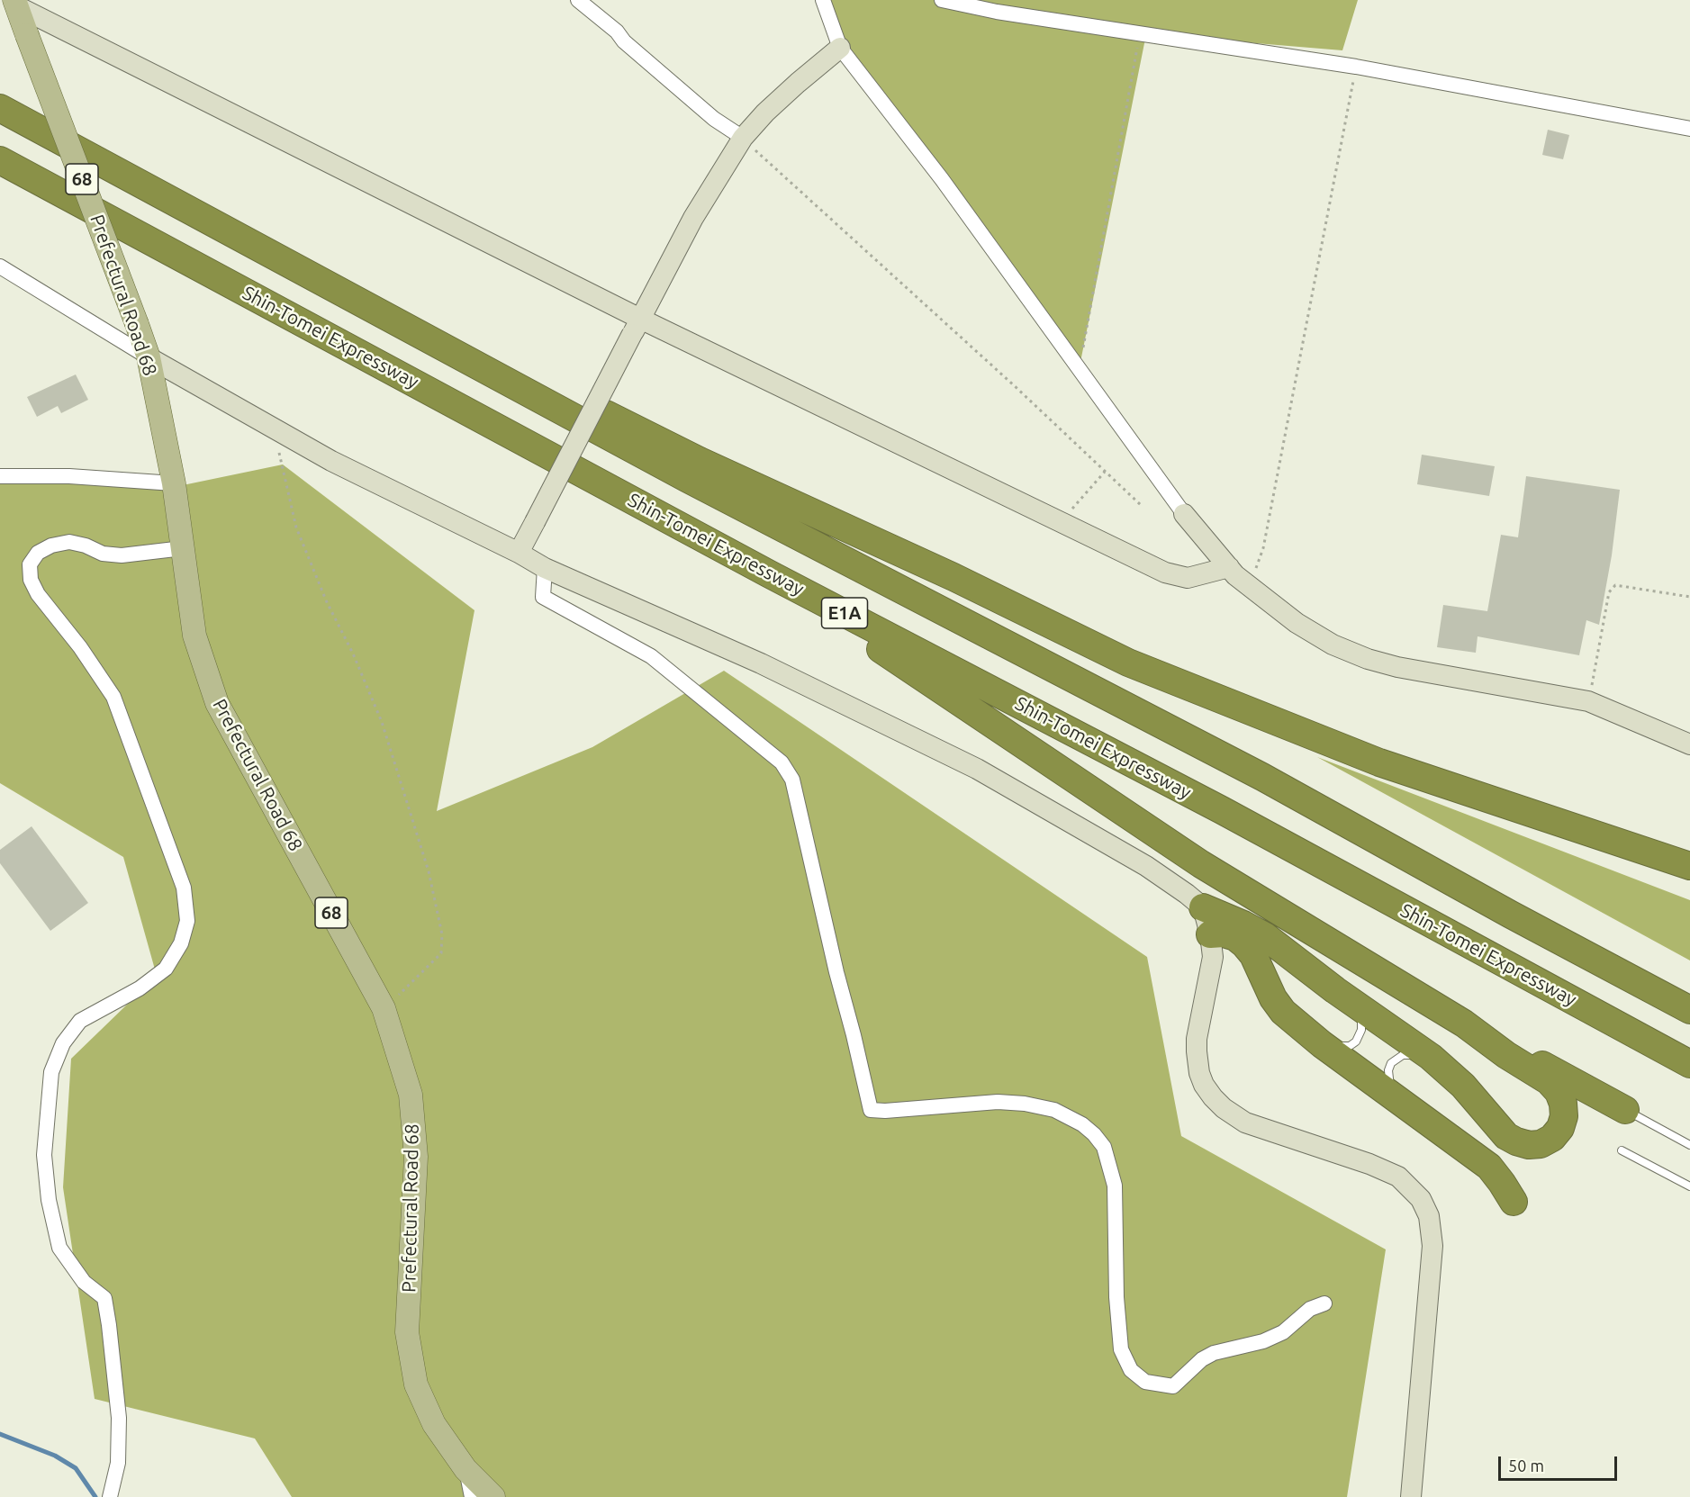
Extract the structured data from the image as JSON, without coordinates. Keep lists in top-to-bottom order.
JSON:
{
  "streets": {
    "highway": ["Shin-Tomei Expressway", "E1A"],
    "main road": ["68", "Prefectural Road 68"]
  },
  "scale_bar": "50 m"
}
